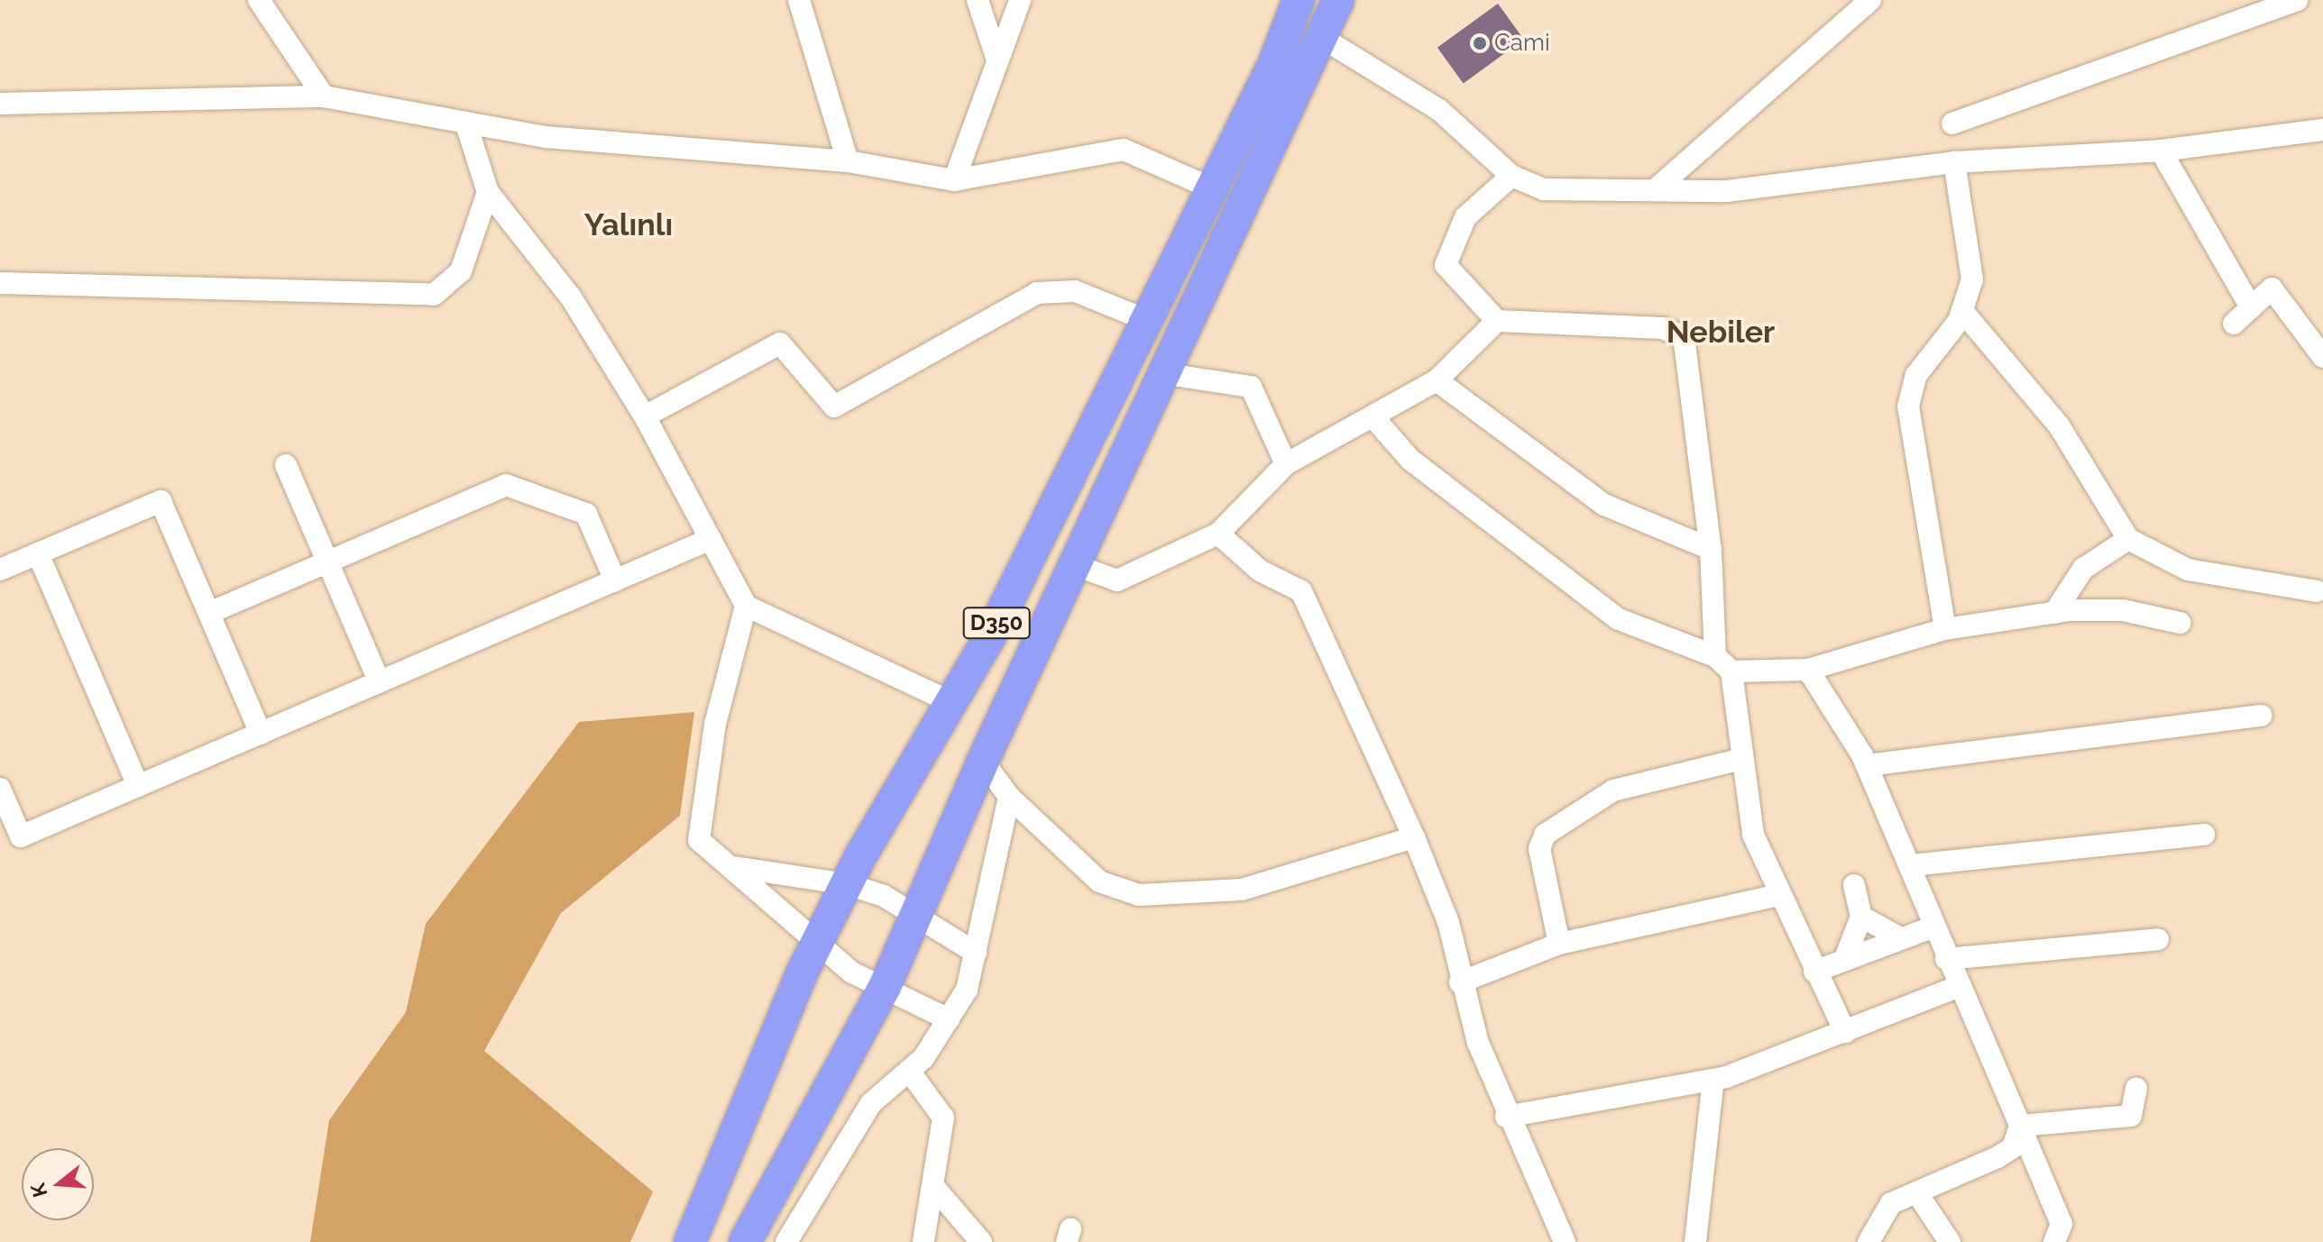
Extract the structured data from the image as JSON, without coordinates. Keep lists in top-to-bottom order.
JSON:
{
  "streets": {
    "highway": ["D350"]
  },
  "districts": ["Yalınlı", "Nebiler"],
  "places": ["Cami"],
  "north": "left"
}
